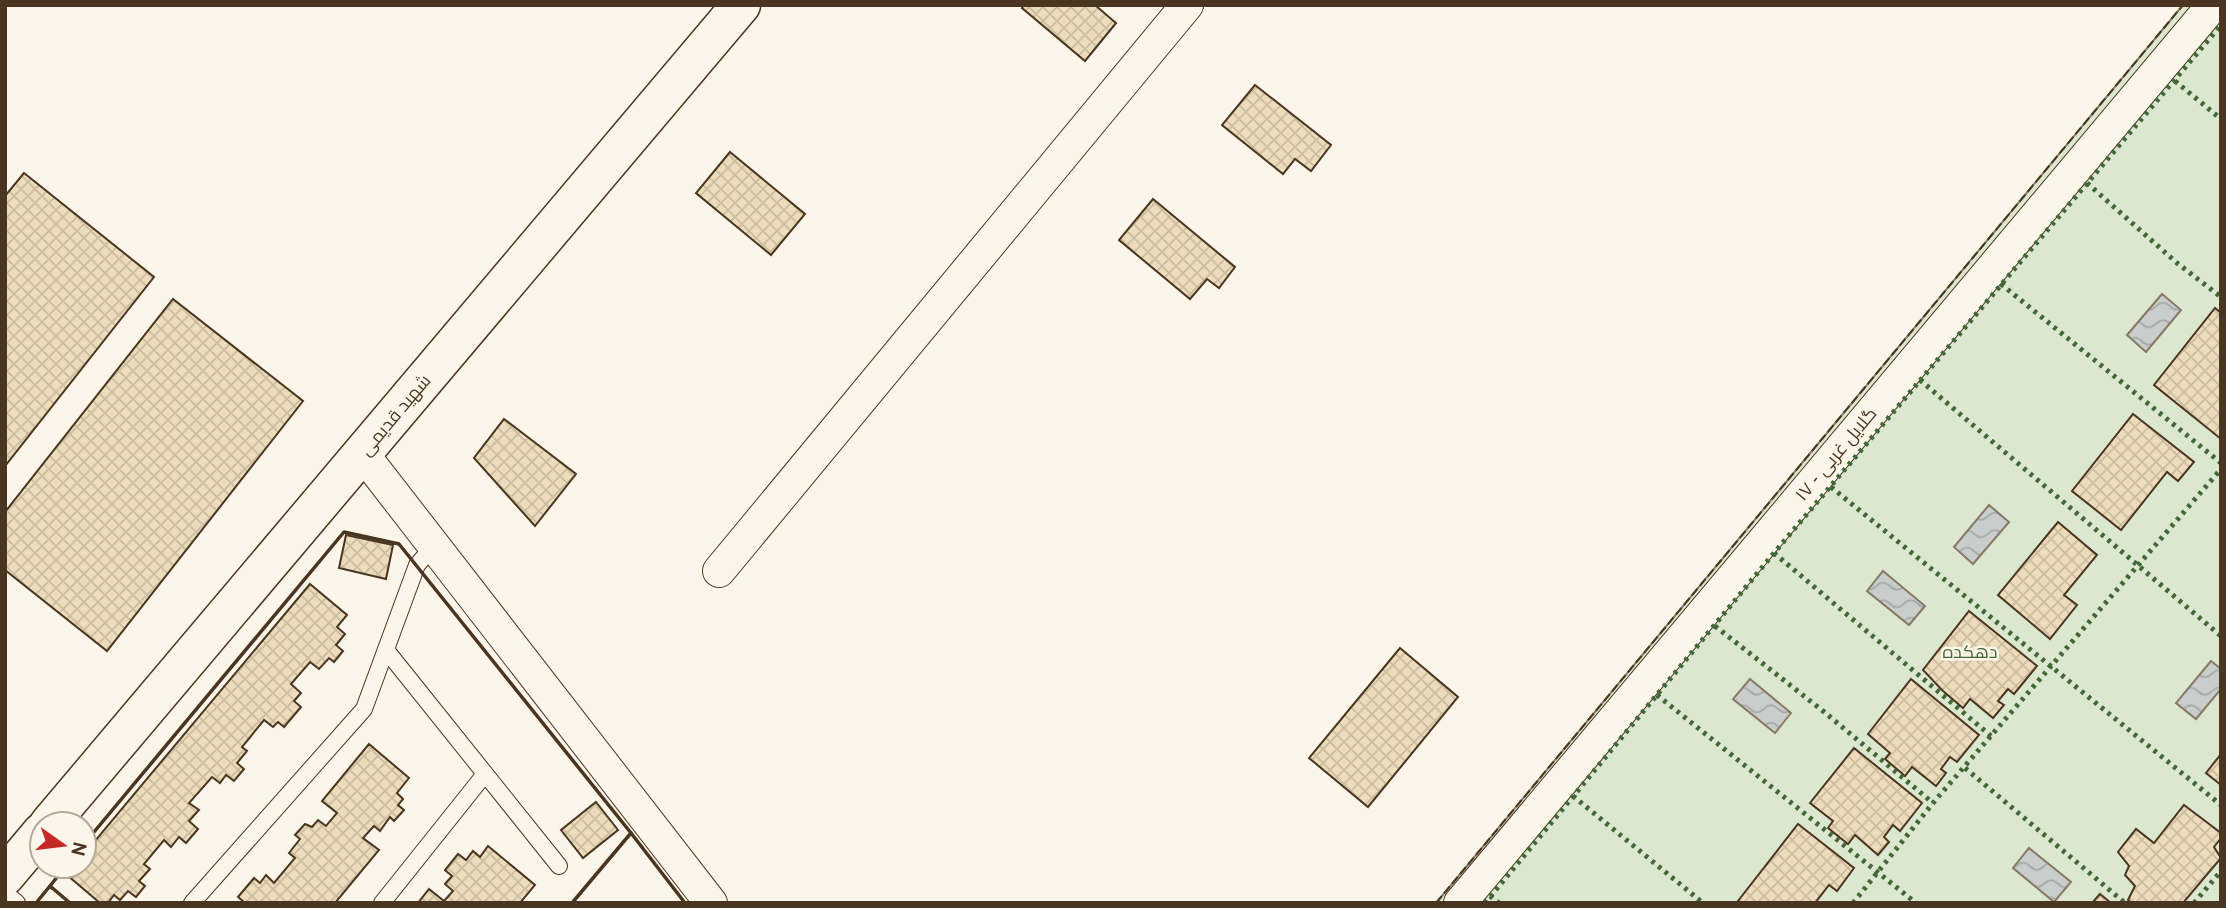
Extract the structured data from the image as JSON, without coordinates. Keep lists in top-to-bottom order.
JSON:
{
  "streets": {
    "street": ["شهید قدیمی", "گلایل غربی - ۱۷"]
  },
  "parks": ["دهکده"],
  "north": "right"
}
